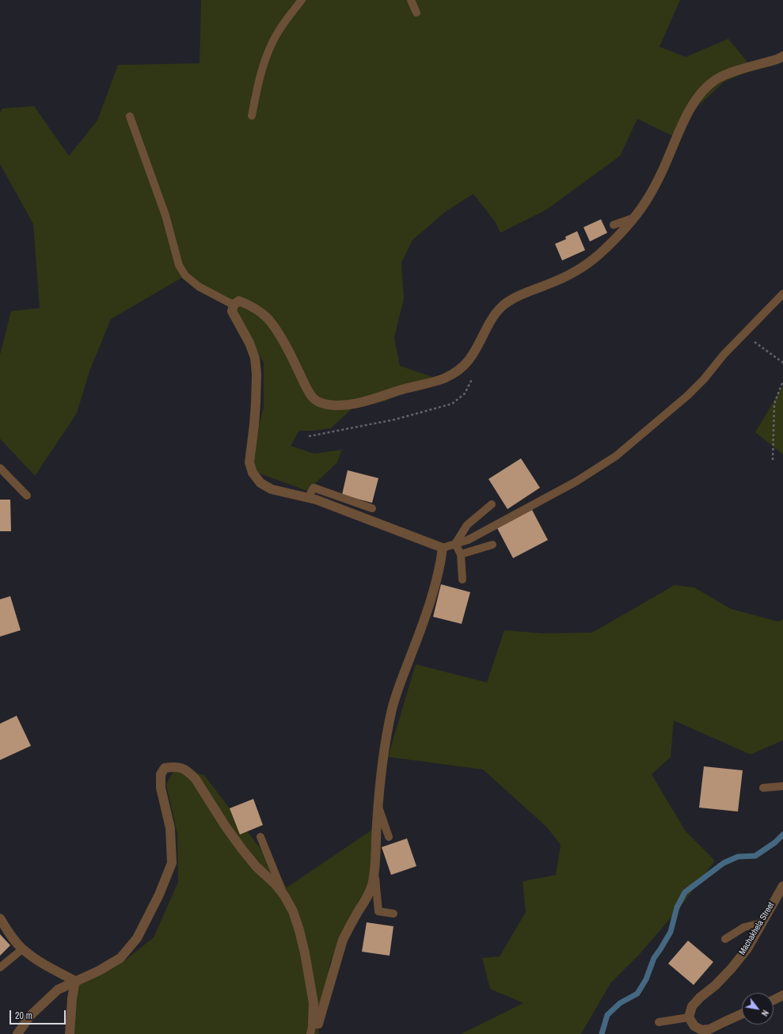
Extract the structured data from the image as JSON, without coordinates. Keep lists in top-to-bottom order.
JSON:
{
  "streets": {
    "street": ["Machakhela Street"]
  },
  "scale_bar": "20 m",
  "north": "bottom right"
}
